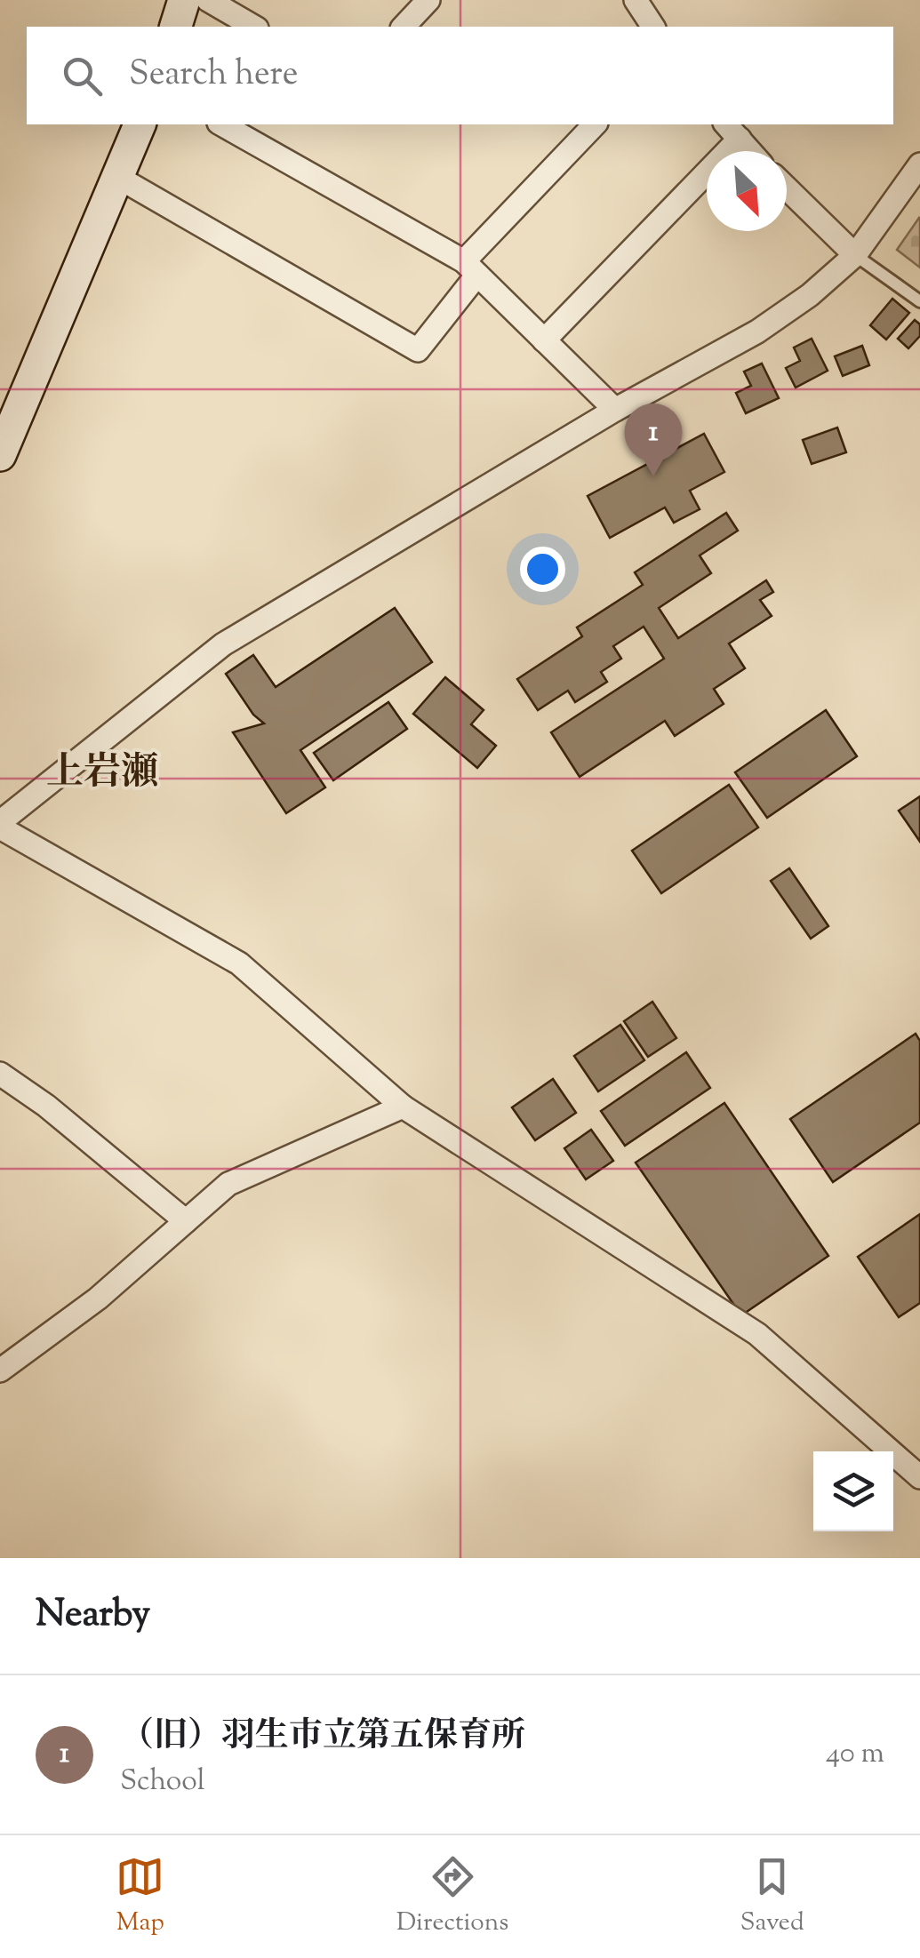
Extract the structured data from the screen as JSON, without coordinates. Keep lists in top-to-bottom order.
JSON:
{
  "districts": ["上岩瀬"],
  "north": "bottom right",
  "page": {
    "search": "Search here",
    "pins": "1",
    "heading": "Nearby",
    "list": [
      {
        "mark": "1",
        "name": "（旧）羽生市立第五保育所",
        "note": "School",
        "value": "40 m"
      }
    ],
    "nav": ["Map", "Directions", "Saved"]
  }
}
